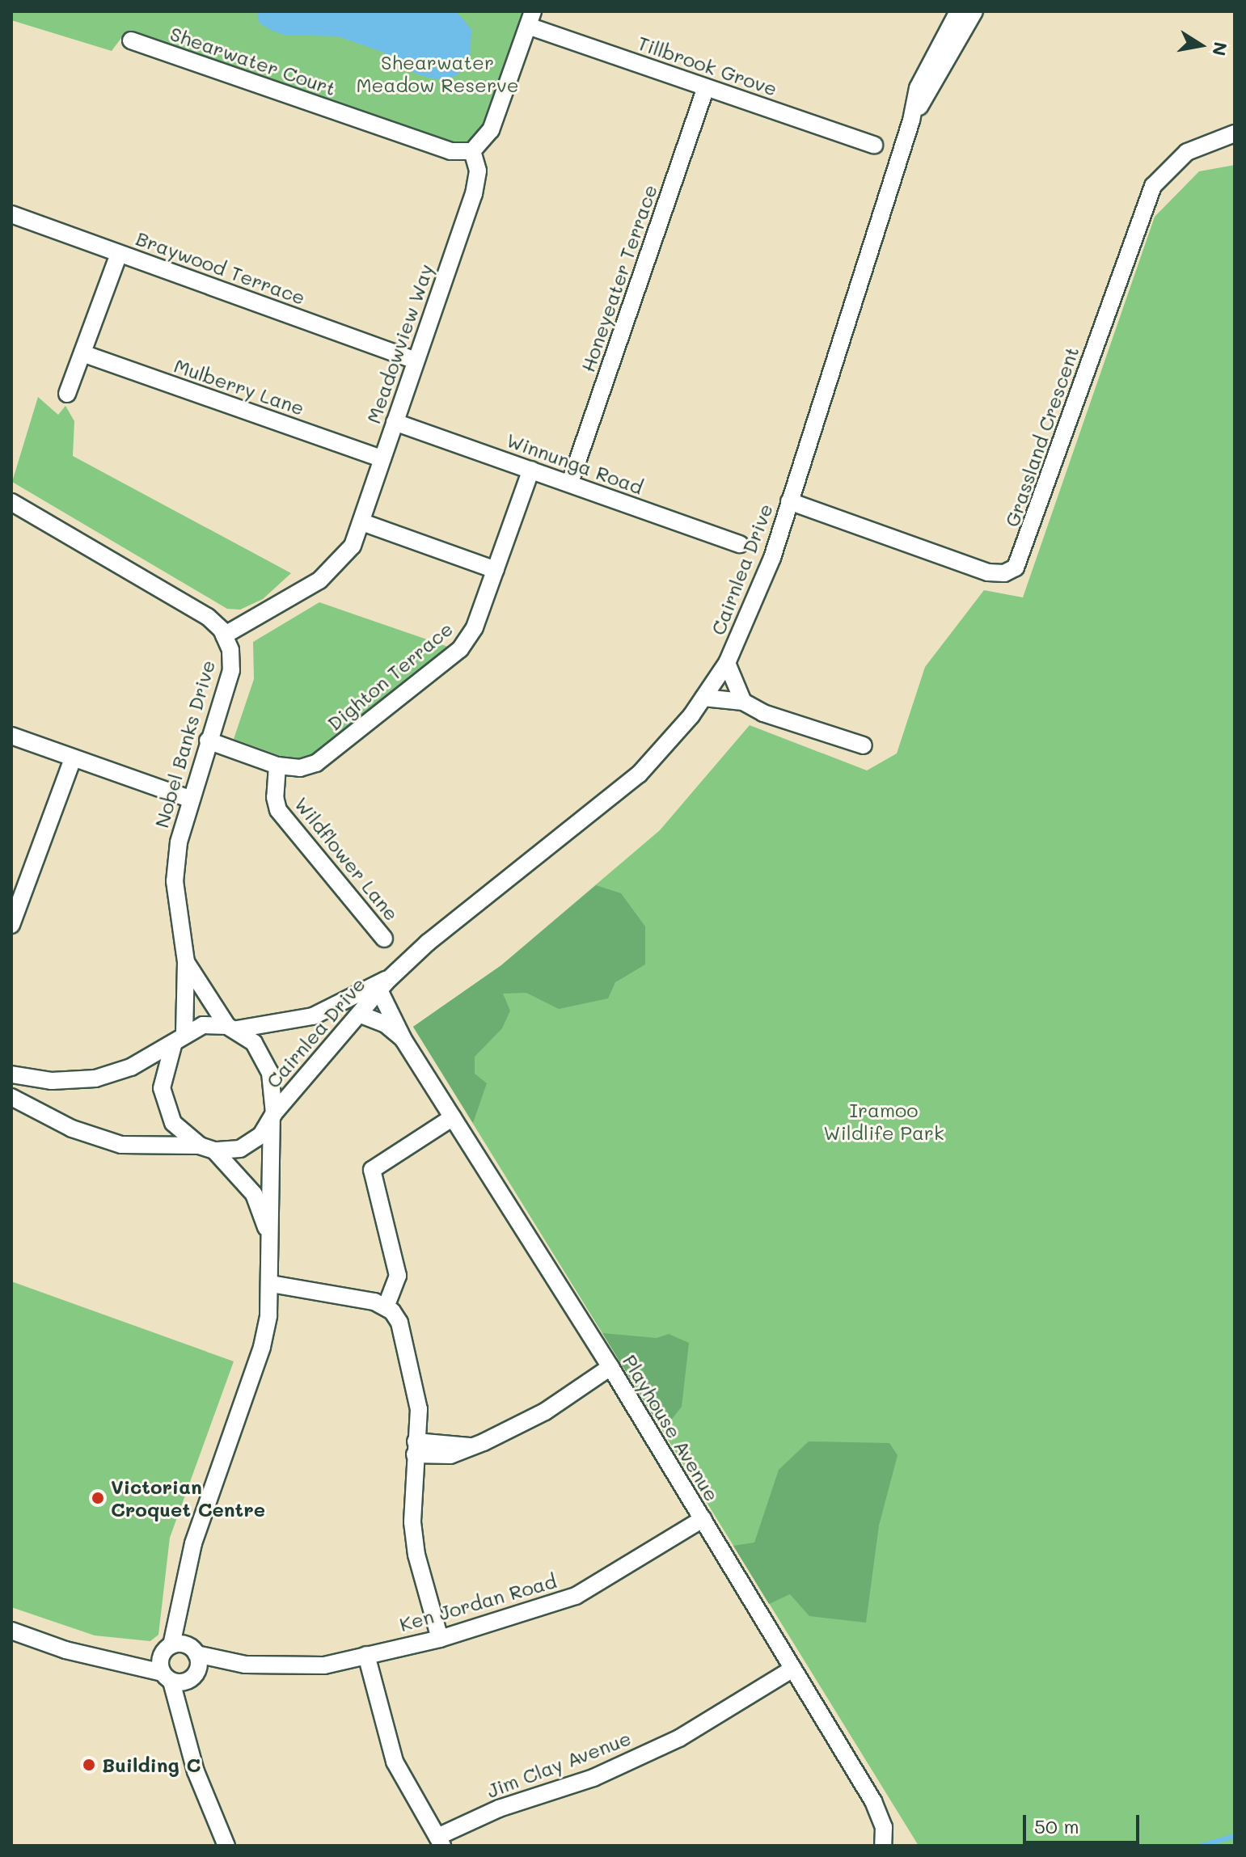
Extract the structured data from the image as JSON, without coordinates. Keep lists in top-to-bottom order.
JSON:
{
  "streets": {
    "street": [
      "Shearwater Court",
      "Tillbrook Grove",
      "Braywood Terrace",
      "Honeyeater Terrace",
      "Meadowview Way",
      "Mulberry Lane",
      "Grassland Crescent",
      "Winnunga Road",
      "Cairnlea Drive",
      "Dighton Terrace",
      "Nobel Banks Drive",
      "Wildflower Lane",
      "Playhouse Avenue",
      "Ken Jordan Road",
      "Jim Clay Avenue"
    ]
  },
  "crossings": [
    ["Shearwater Court", "Meadowview Way"],
    ["Tillbrook Grove", "Honeyeater Terrace"],
    ["Braywood Terrace", "Meadowview Way"],
    ["Honeyeater Terrace", "Winnunga Road"],
    ["Meadowview Way", "Mulberry Lane"],
    ["Meadowview Way", "Winnunga Road"],
    ["Meadowview Way", "Nobel Banks Drive"],
    ["Grassland Crescent", "Cairnlea Drive"],
    ["Winnunga Road", "Dighton Terrace"],
    ["Cairnlea Drive", "Nobel Banks Drive"],
    ["Cairnlea Drive", "Playhouse Avenue"],
    ["Dighton Terrace", "Nobel Banks Drive"],
    ["Dighton Terrace", "Wildflower Lane"],
    ["Playhouse Avenue", "Ken Jordan Road"],
    ["Playhouse Avenue", "Jim Clay Avenue"]
  ],
  "parks": ["Shearwater Meadow Reserve", "Iramoo Wildlife Park"],
  "places": ["Victorian Croquet Centre", "Building C"],
  "scale_bar": "50 m",
  "north": "right"
}
